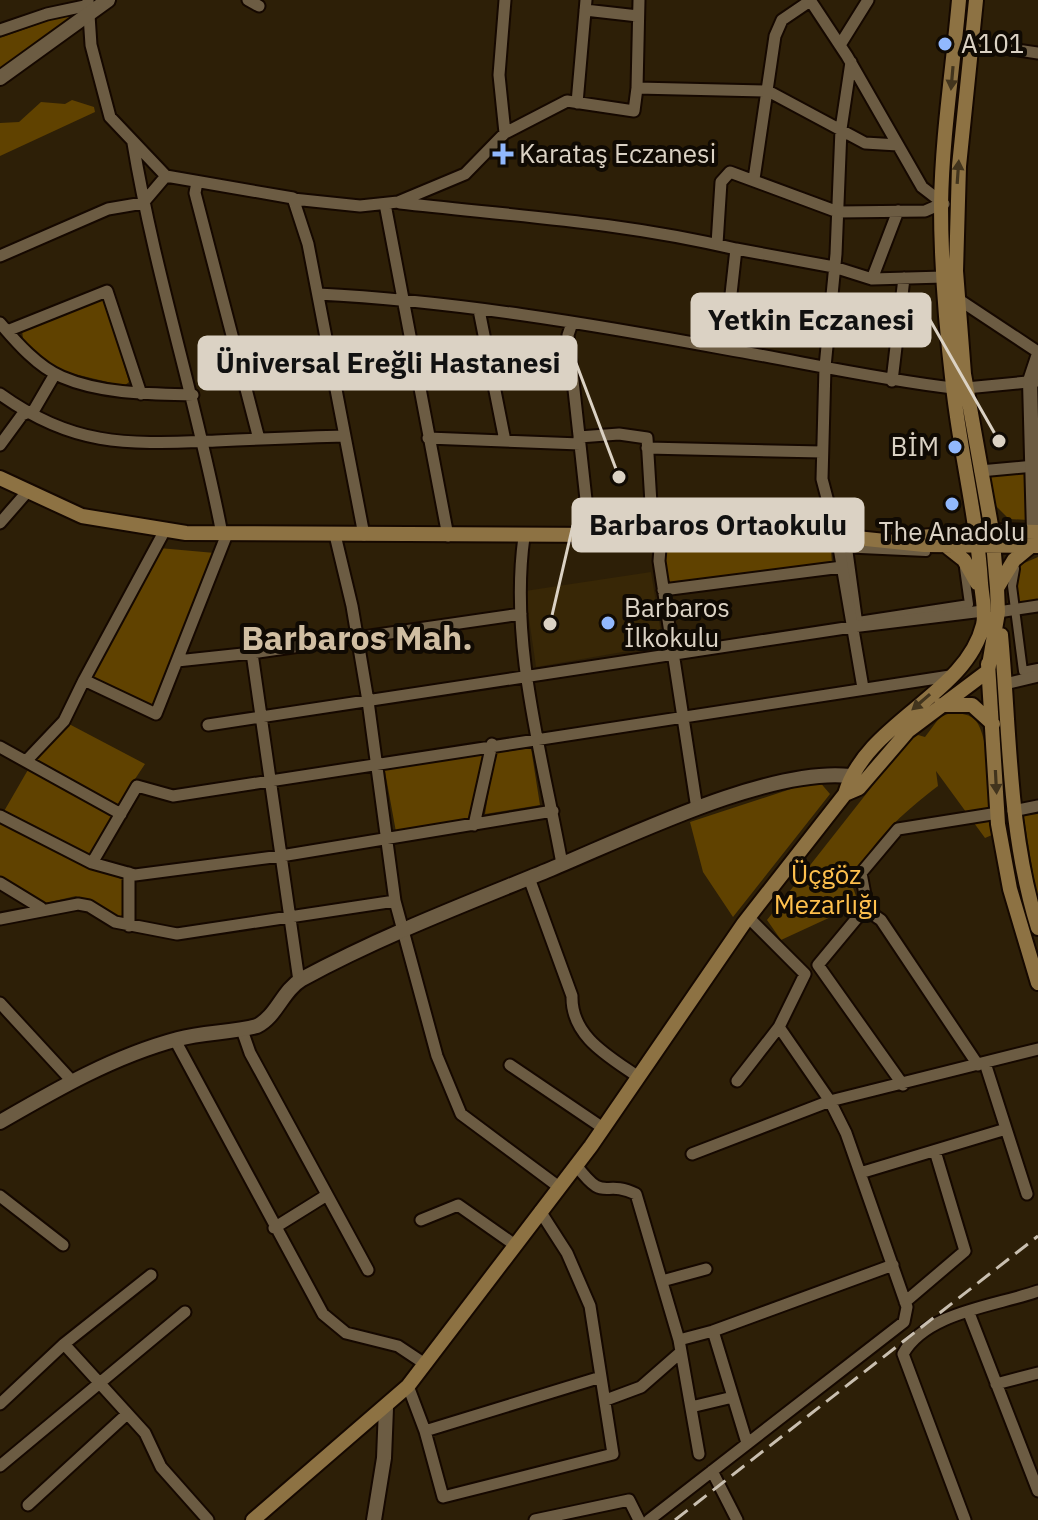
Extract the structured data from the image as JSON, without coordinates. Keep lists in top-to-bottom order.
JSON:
{
  "districts": ["Barbaros Mah."],
  "parks": ["Üçgöz Mezarlığı"],
  "places": {
    "other": [
      "A101",
      "Yetkin Eczanesi",
      "BİM",
      "Üniversal Ereğli Hastanesi",
      "The Anadolu",
      "Barbaros İlkokulu",
      "Barbaros Ortaokulu"
    ],
    "health": ["Karataş Eczanesi"]
  }
}
